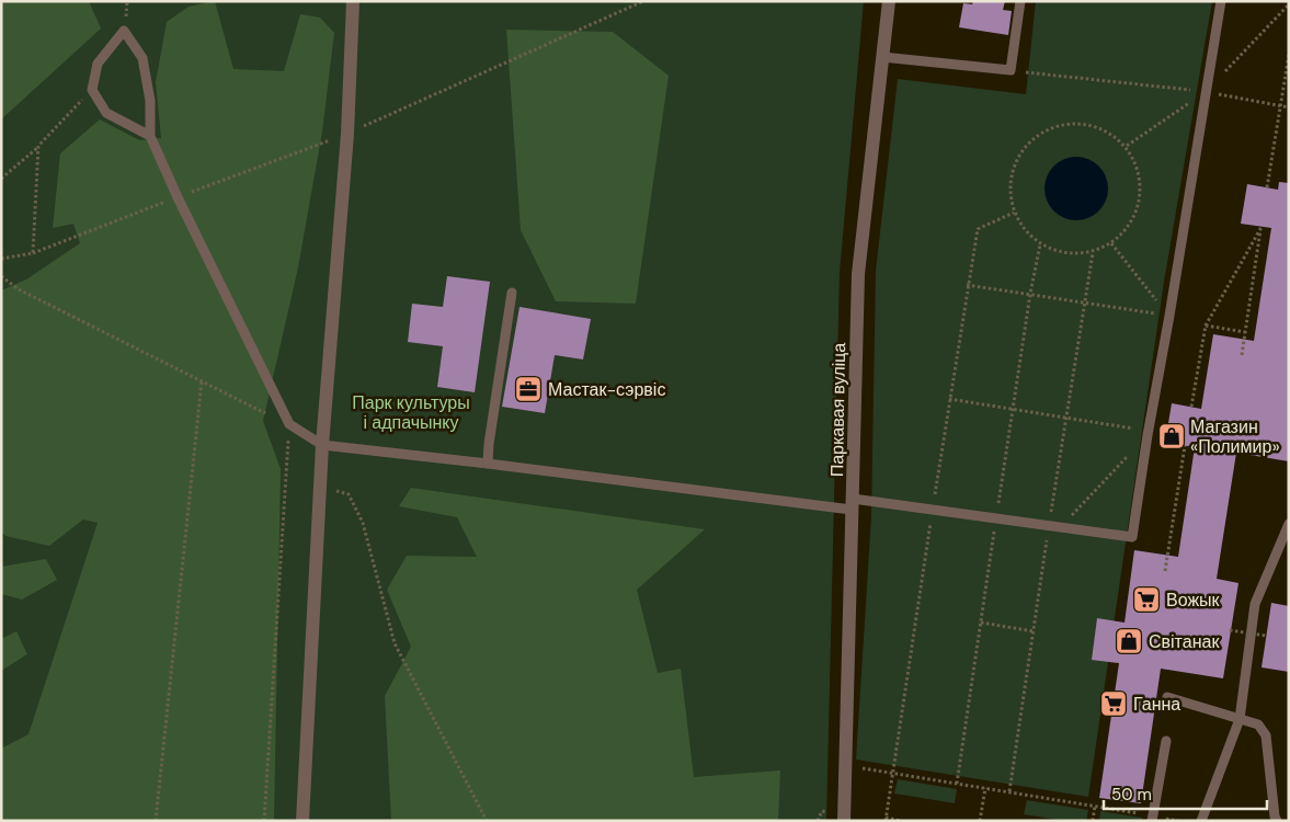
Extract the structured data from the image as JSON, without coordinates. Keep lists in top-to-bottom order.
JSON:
{
  "streets": {
    "street": ["Паркавая вуліца"]
  },
  "parks": ["Парк культуры і адпачынку"],
  "places": {
    "office": ["Мастак-сэрвіс"],
    "shop": ["Магазин «Полимир»", "Світанак"],
    "supermarket": ["Вожык", "Ганна"]
  },
  "scale_bar": "50 m"
}
